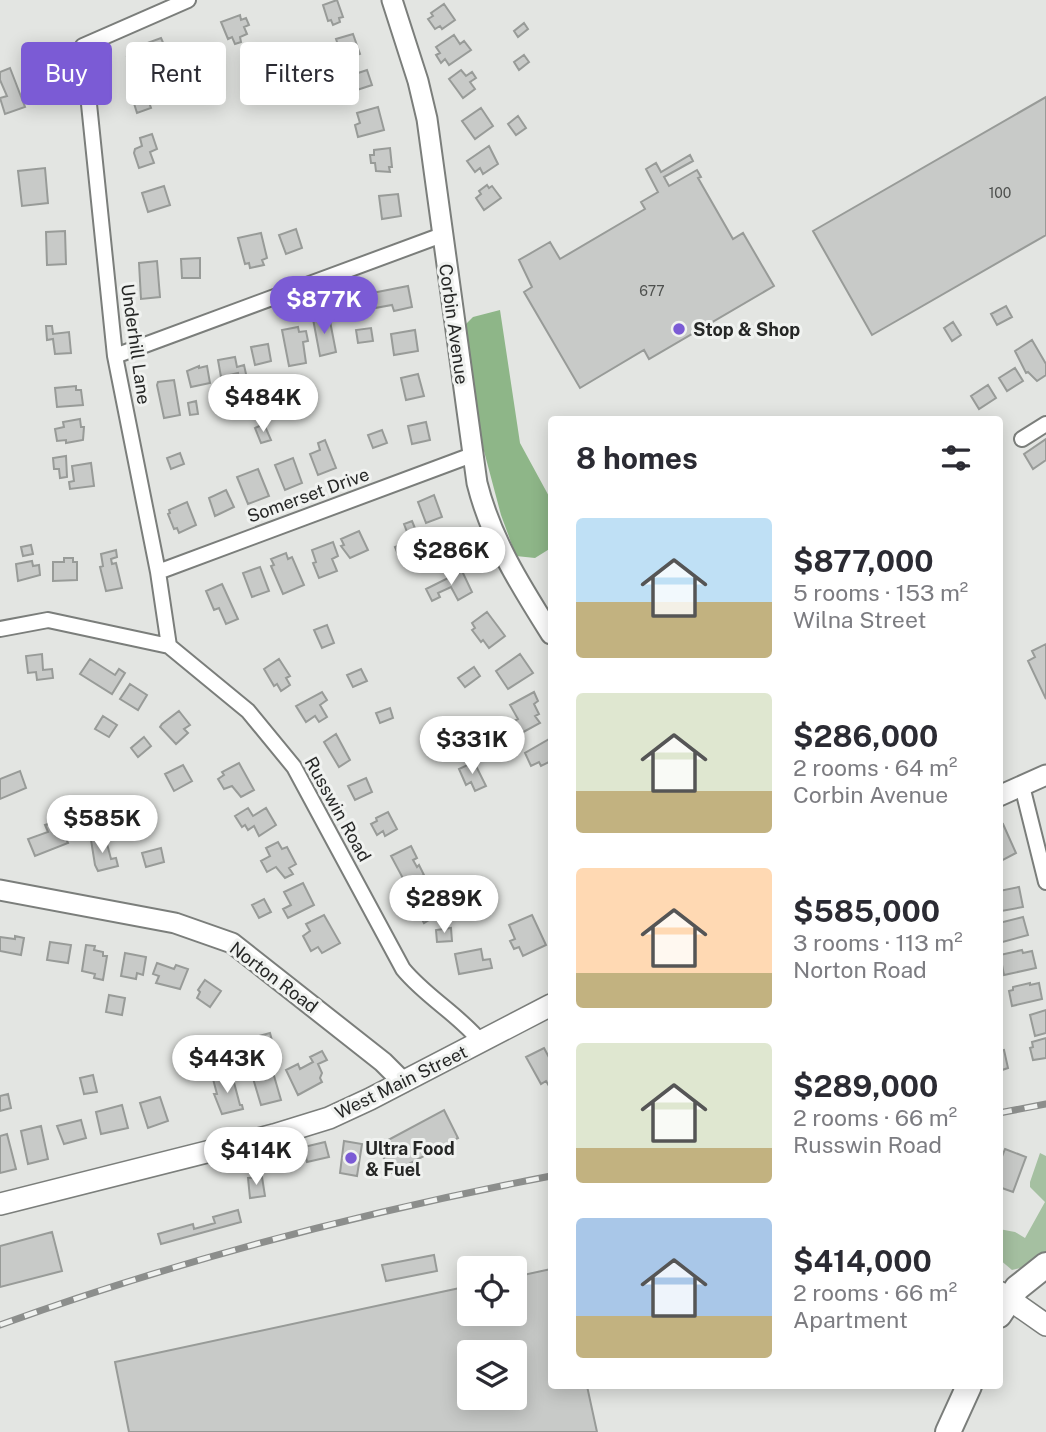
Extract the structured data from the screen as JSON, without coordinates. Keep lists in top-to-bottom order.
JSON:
{
  "streets": {
    "main road": ["Corbin Avenue", "Norton Road", "West Main Street"],
    "street": ["Underhill Lane", "Somerset Drive", "Russwin Road"]
  },
  "crossings": [
    ["Corbin Avenue", "Somerset Drive"],
    ["Underhill Lane", "Somerset Drive"],
    ["Underhill Lane", "Russwin Road"],
    ["Russwin Road", "West Main Street"],
    ["Norton Road", "West Main Street"]
  ],
  "places": ["Stop & Shop", "Ultra Food & Fuel"],
  "house_numbers": ["100", "677"],
  "page": {
    "chip": ["Buy", "Rent", "Filters"],
    "price": [
      "$877K",
      "$484K",
      "$286K",
      "$331K",
      "$585K",
      "$289K",
      "$443K",
      "$414K"
    ],
    "heading": "8 homes",
    "list": [
      {
        "name": "$877,000",
        "note": "5 rooms · 153 m² · Wilna Street"
      },
      {
        "name": "$286,000",
        "note": "2 rooms · 64 m² · Corbin Avenue"
      },
      {
        "name": "$585,000",
        "note": "3 rooms · 113 m² · Norton Road"
      },
      {
        "name": "$289,000",
        "note": "2 rooms · 66 m² · Russwin Road"
      },
      {
        "name": "$414,000",
        "note": "2 rooms · 66 m² · Apartment"
      }
    ]
  }
}
